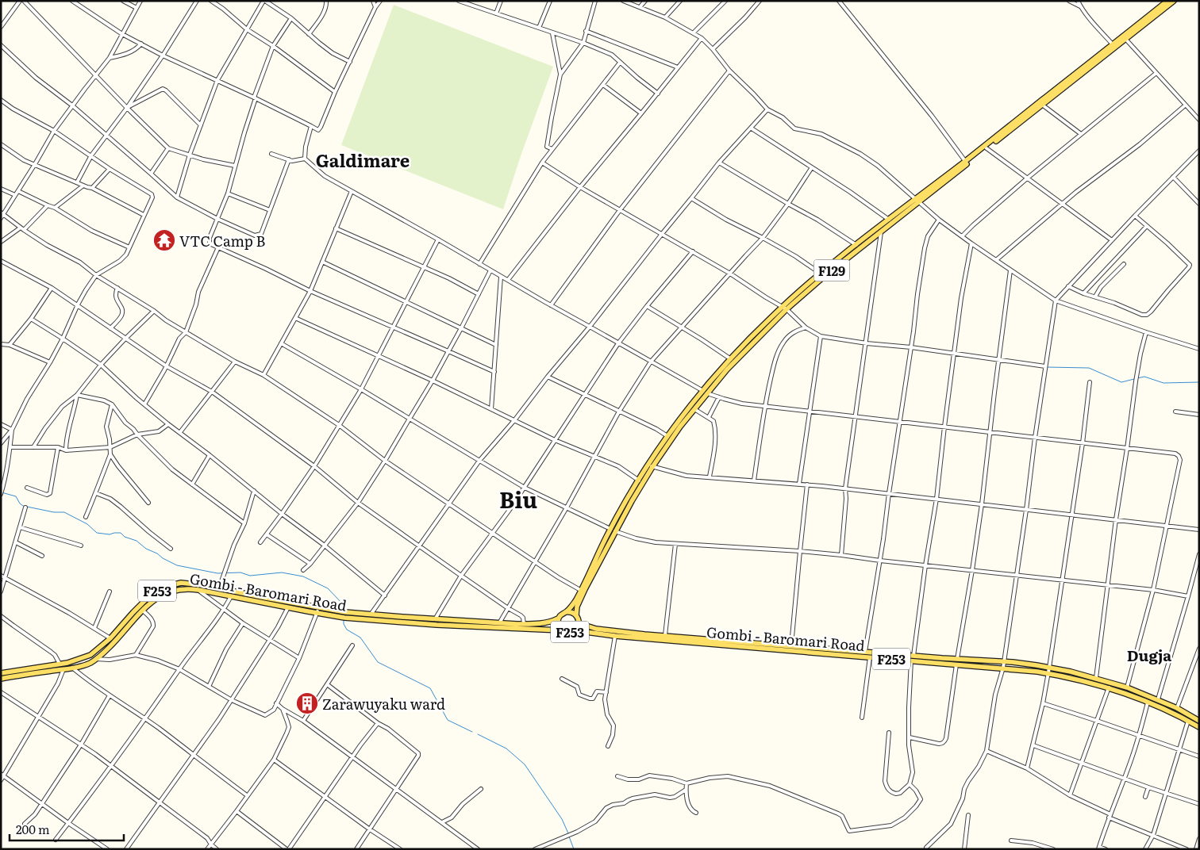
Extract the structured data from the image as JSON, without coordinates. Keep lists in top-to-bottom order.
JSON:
{
  "streets": {
    "main road": ["F129", "F253", "Gombi - Baromari Road"]
  },
  "crossings": [
    ["F129", "F253"],
    ["F129", "Gombi - Baromari Road"],
    ["F253", "Gombi - Baromari Road"]
  ],
  "districts": ["Galdimare", "Biu", "Dugja"],
  "places": {
    "temple": ["VTC Camp B"],
    "building": ["Zarawuyaku ward"]
  },
  "scale_bar": "200 m"
}
